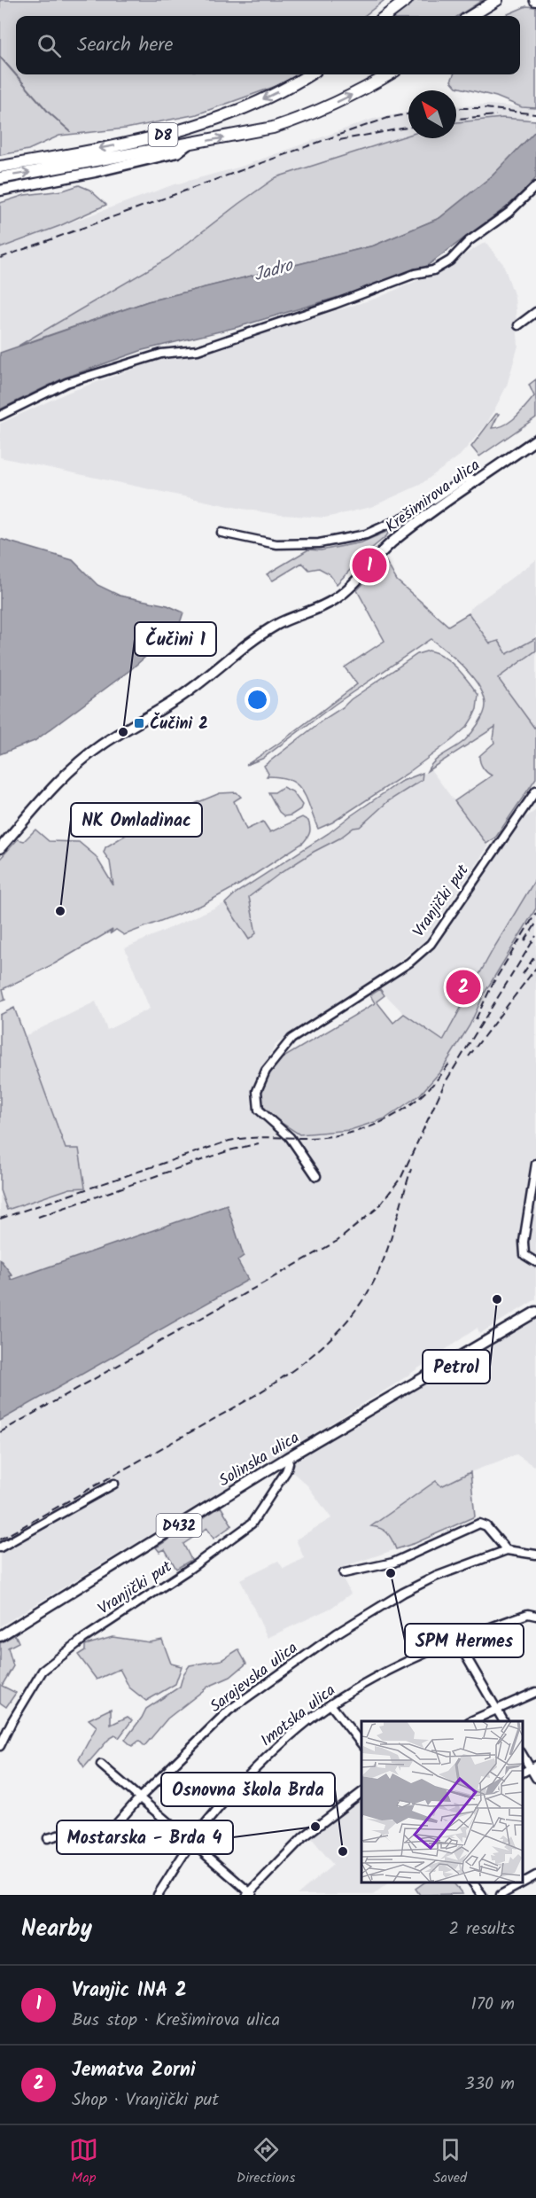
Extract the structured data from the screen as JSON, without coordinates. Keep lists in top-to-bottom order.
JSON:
{
  "streets": {
    "highway": ["D8"],
    "main road": ["Krešimirova ulica", "Solinska ulica", "D432"],
    "street": ["Vranjički put", "Sarajevska ulica", "Imotska ulica"]
  },
  "crossings": [
    ["Vranjički put", "Solinska ulica"]
  ],
  "water": ["Jadro"],
  "places": {
    "transit": ["Čučini 2"],
    "other": [
      "Čučini 1",
      "NK Omladinac",
      "Petrol",
      "SPM Hermes",
      "Mostarska - Brda 4",
      "Osnovna škola Brda"
    ]
  },
  "north": "top left",
  "page": {
    "search": "Search here",
    "pins": ["1", "2"],
    "heading": ["Nearby", "2 results"],
    "list": [
      {
        "mark": "1",
        "name": "Vranjic INA 2",
        "note": "Bus stop · Krešimirova ulica",
        "value": "170 m"
      },
      {
        "mark": "2",
        "name": "Jematva Zorni",
        "note": "Shop · Vranjički put",
        "value": "330 m"
      }
    ],
    "nav": ["Map", "Directions", "Saved"]
  }
}
